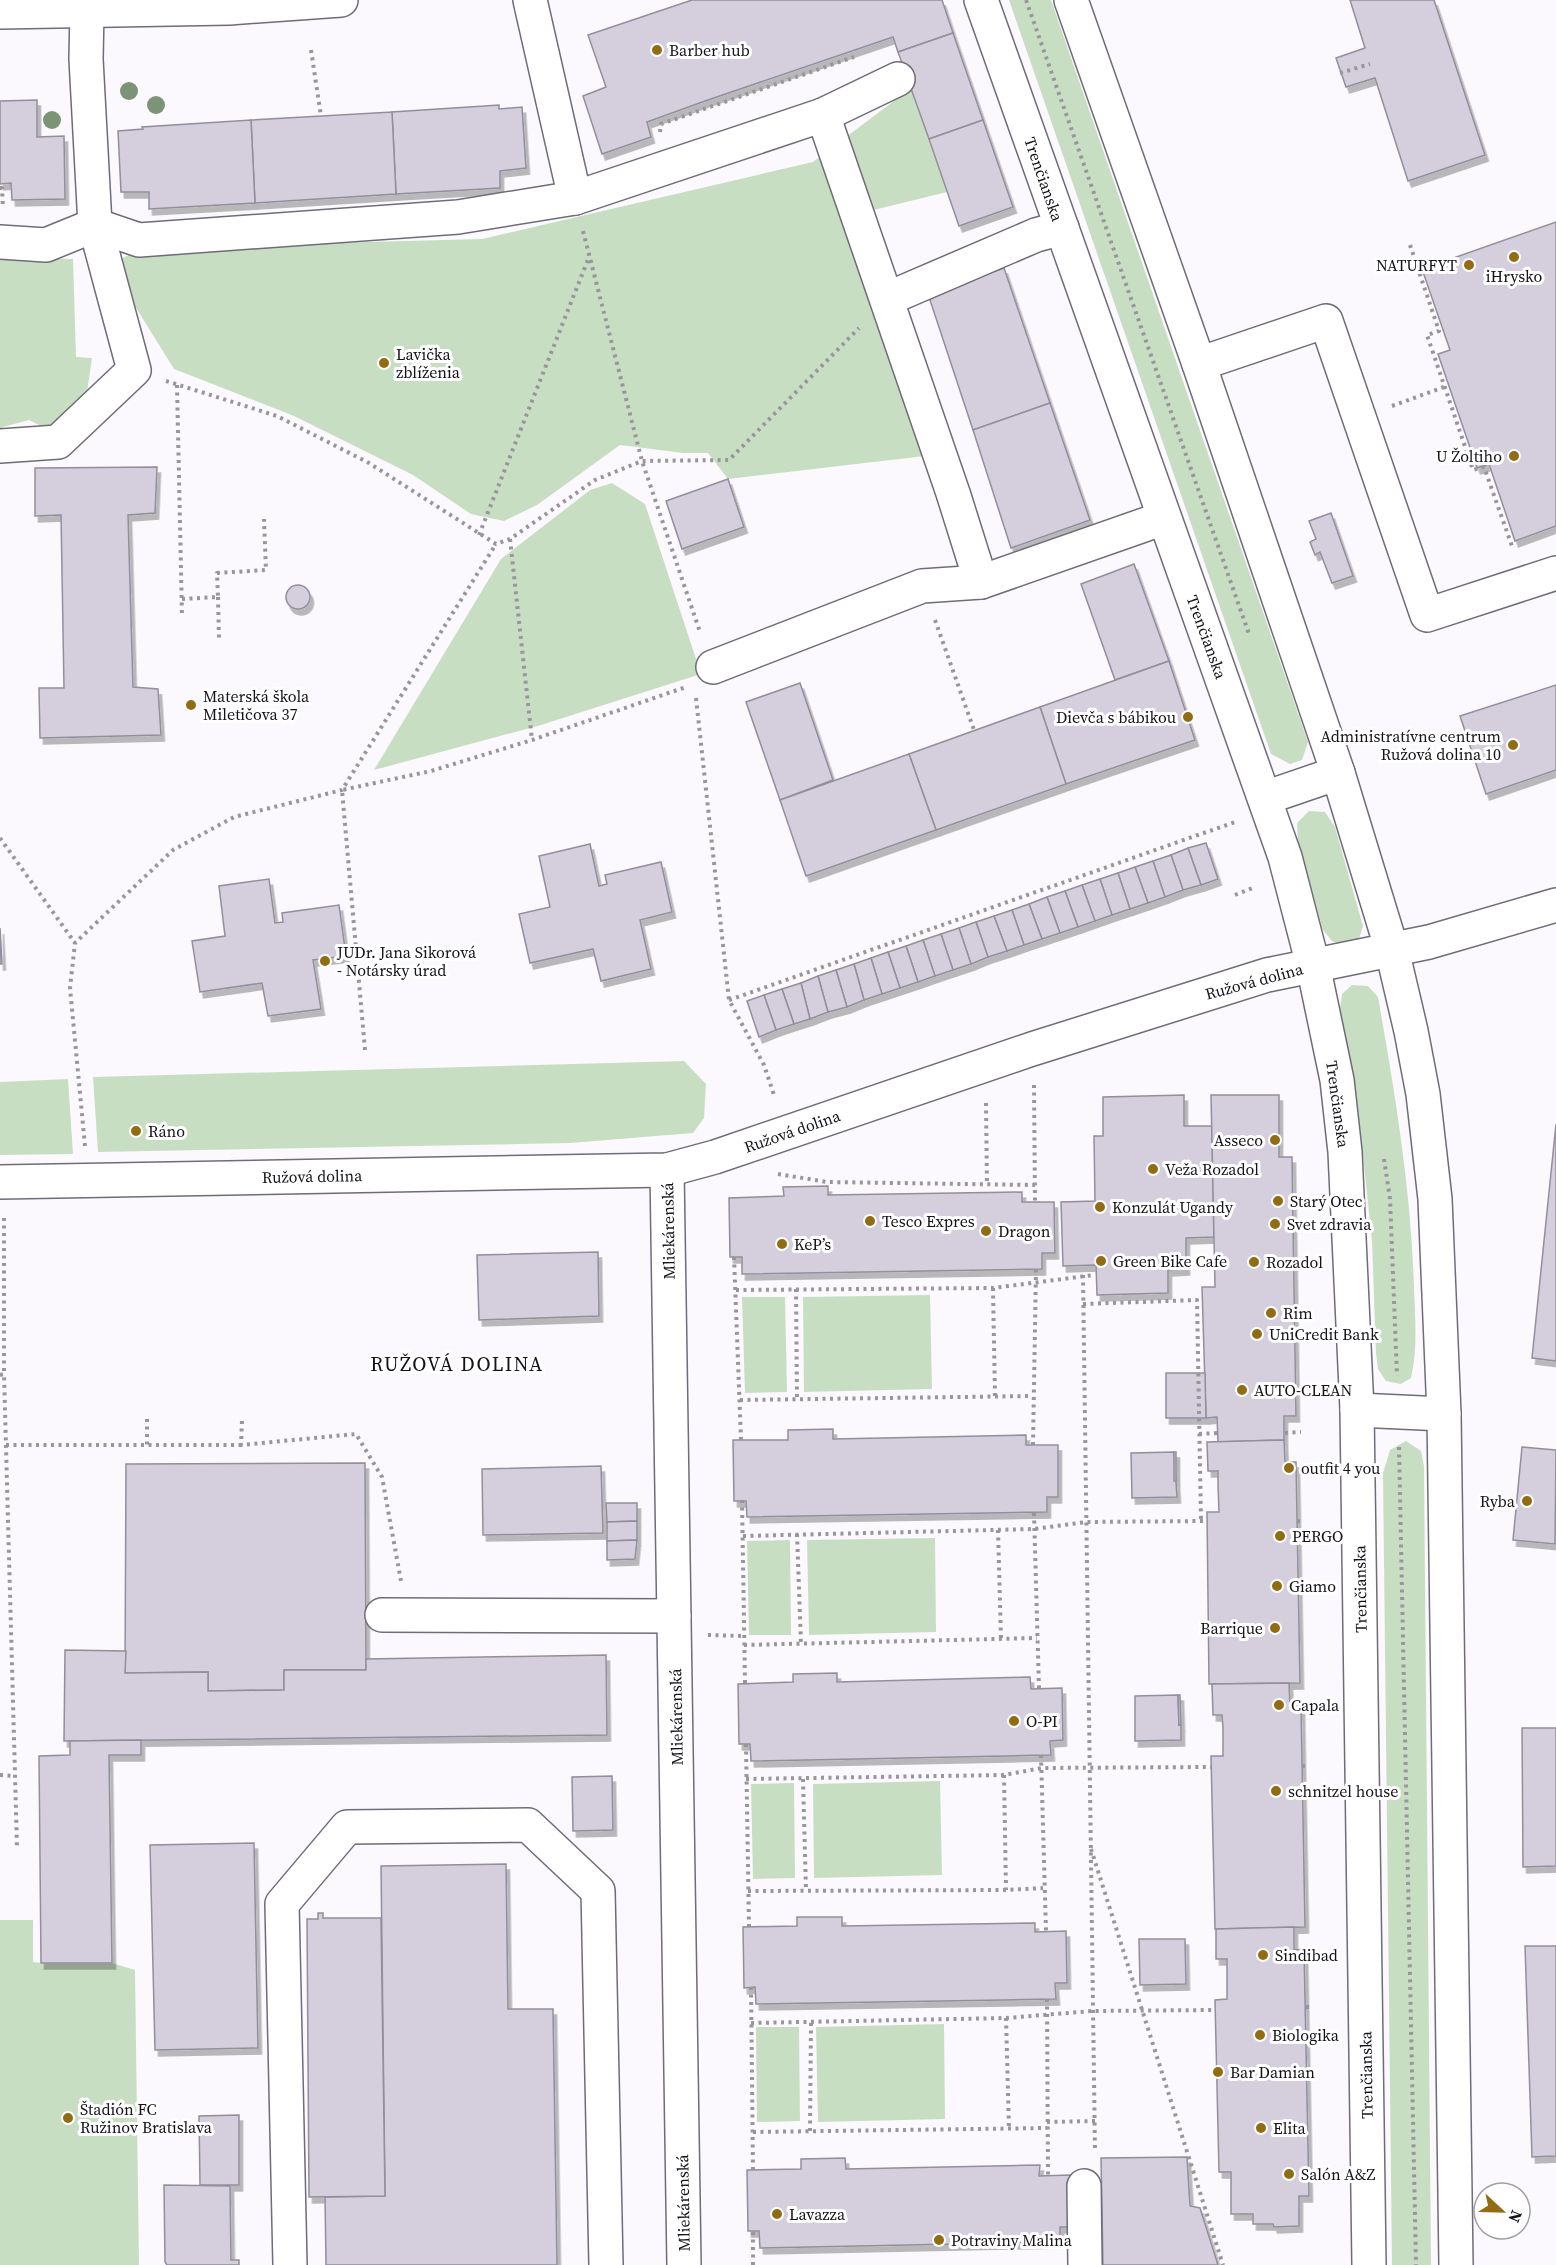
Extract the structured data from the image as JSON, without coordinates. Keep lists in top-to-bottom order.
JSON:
{
  "streets": {
    "street": ["Trenčianska", "Ružová dolina", "Mliekárenská"]
  },
  "crossings": [
    ["Trenčianska", "Ružová dolina"],
    ["Ružová dolina", "Mliekárenská"]
  ],
  "districts": ["RUŽOVÁ DOLINA"],
  "places": [
    "Barber hub",
    "iHrysko",
    "NATURFYT",
    "Lavička zblíženia",
    "U Žoltiho",
    "Materská škola Miletičova 37",
    "Dievča s bábikou",
    "Administratívne centrum Ružová dolina 10",
    "JUDr. Jana Sikorová - Notársky úrad",
    "Ráno",
    "Asseco",
    "Veža Rozadol",
    "Starý Otec",
    "Konzulát Ugandy",
    "Tesco Expres",
    "Svet zdravia",
    "Dragon",
    "KeP’s",
    "Green Bike Cafe",
    "Rozadol",
    "Rim",
    "UniCredit Bank",
    "AUTO-CLEAN",
    "outfit 4 you",
    "Ryba",
    "PERGO",
    "Giamo",
    "Barrique",
    "Capala",
    "O-PI",
    "schnitzel house",
    "Sindibad",
    "Biologika",
    "Bar Damian",
    "Štadión FC Ružinov Bratislava",
    "Elita",
    "Salón A&Z",
    "Lavazza",
    "Potraviny Malina"
  ],
  "north": "right"
}
